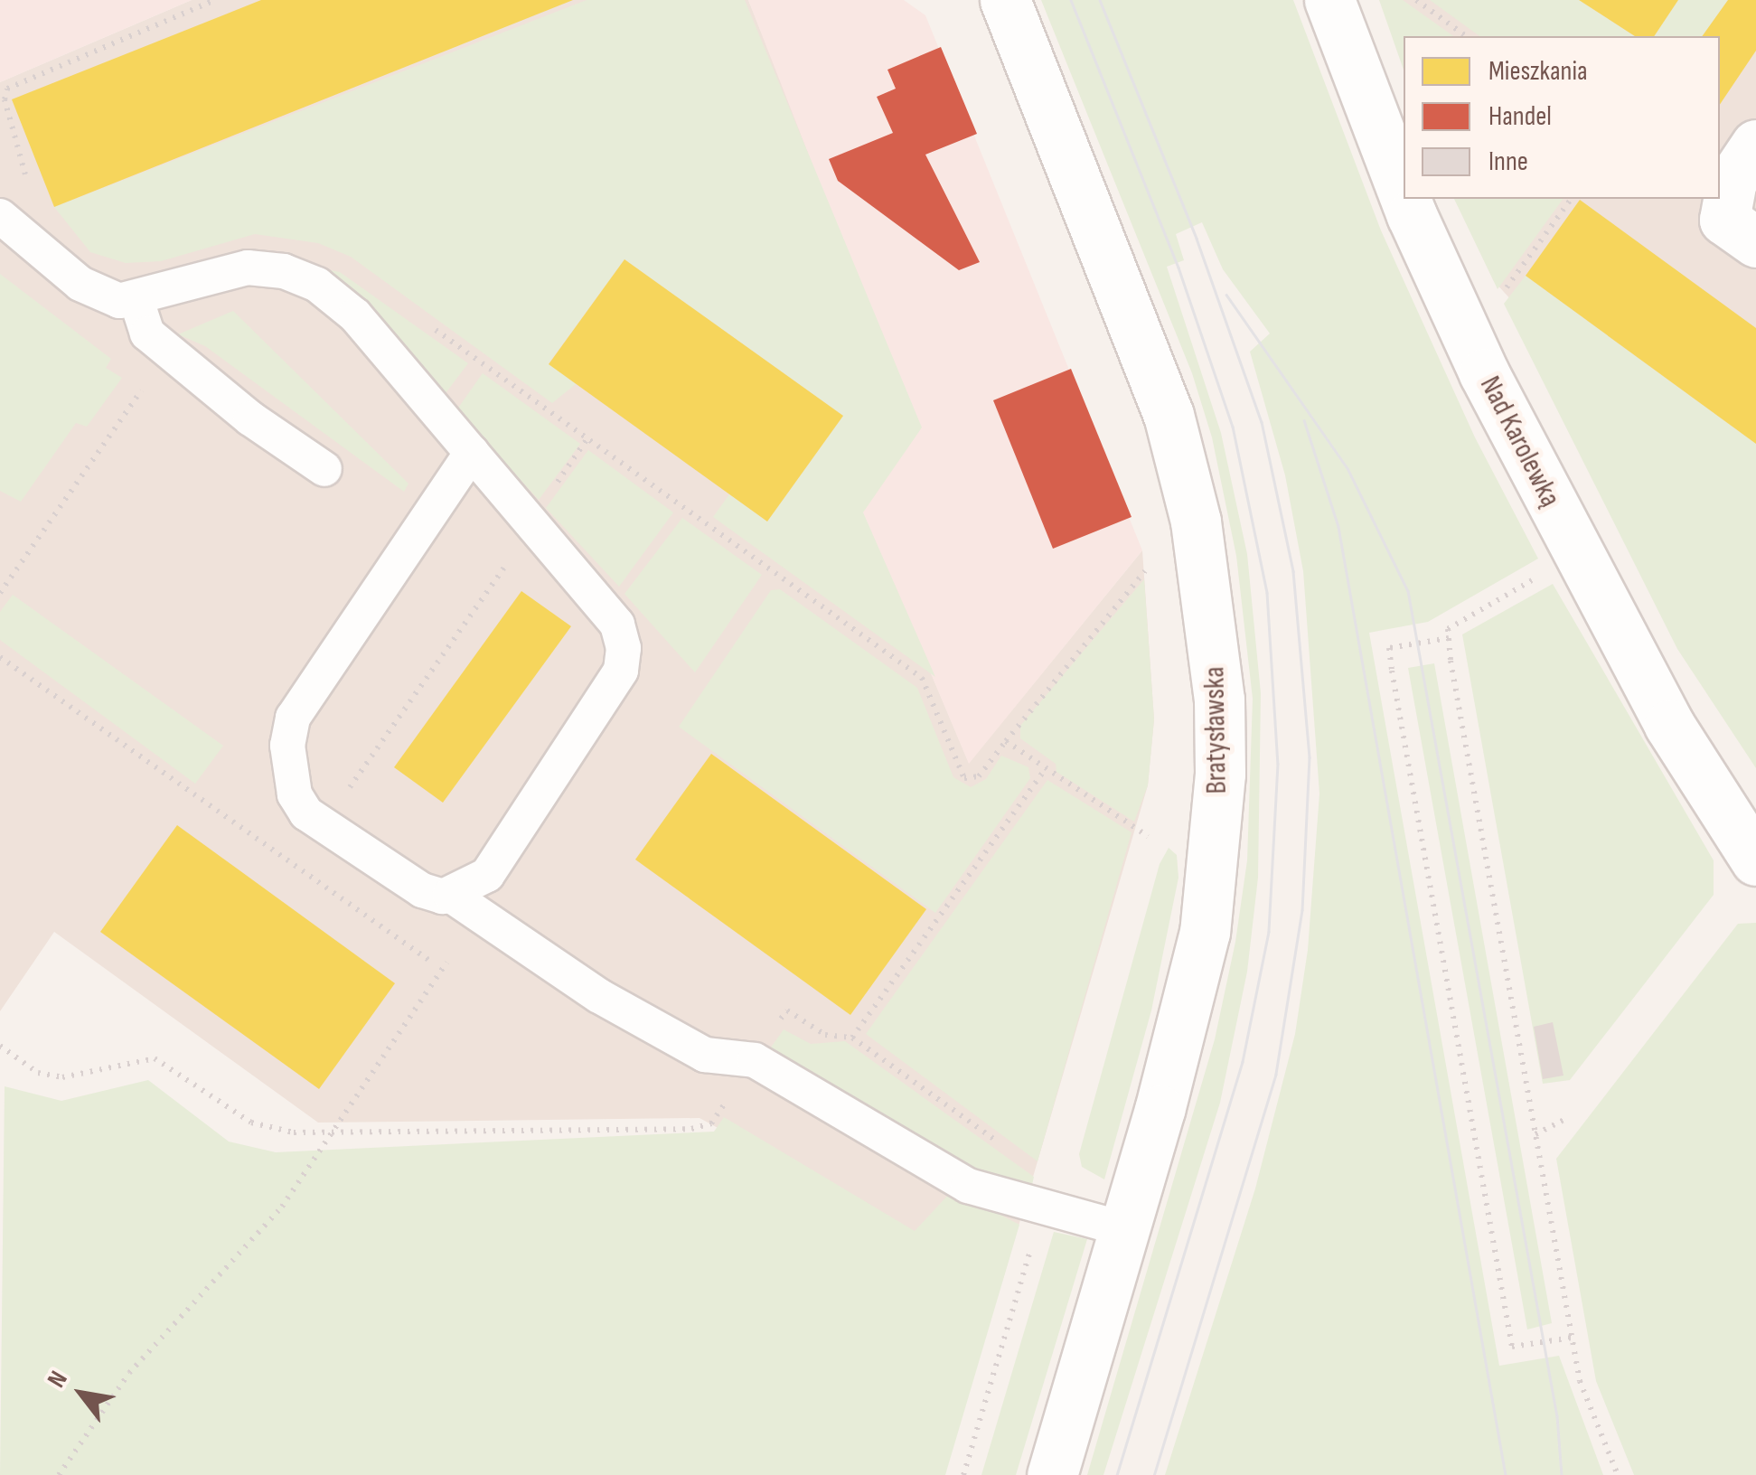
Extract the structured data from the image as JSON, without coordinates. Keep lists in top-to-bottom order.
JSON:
{
  "streets": {
    "street": ["Nad Karolewką", "Bratysławska"]
  },
  "legend": ["Mieszkania", "Handel", "Inne"],
  "north": "top left"
}
